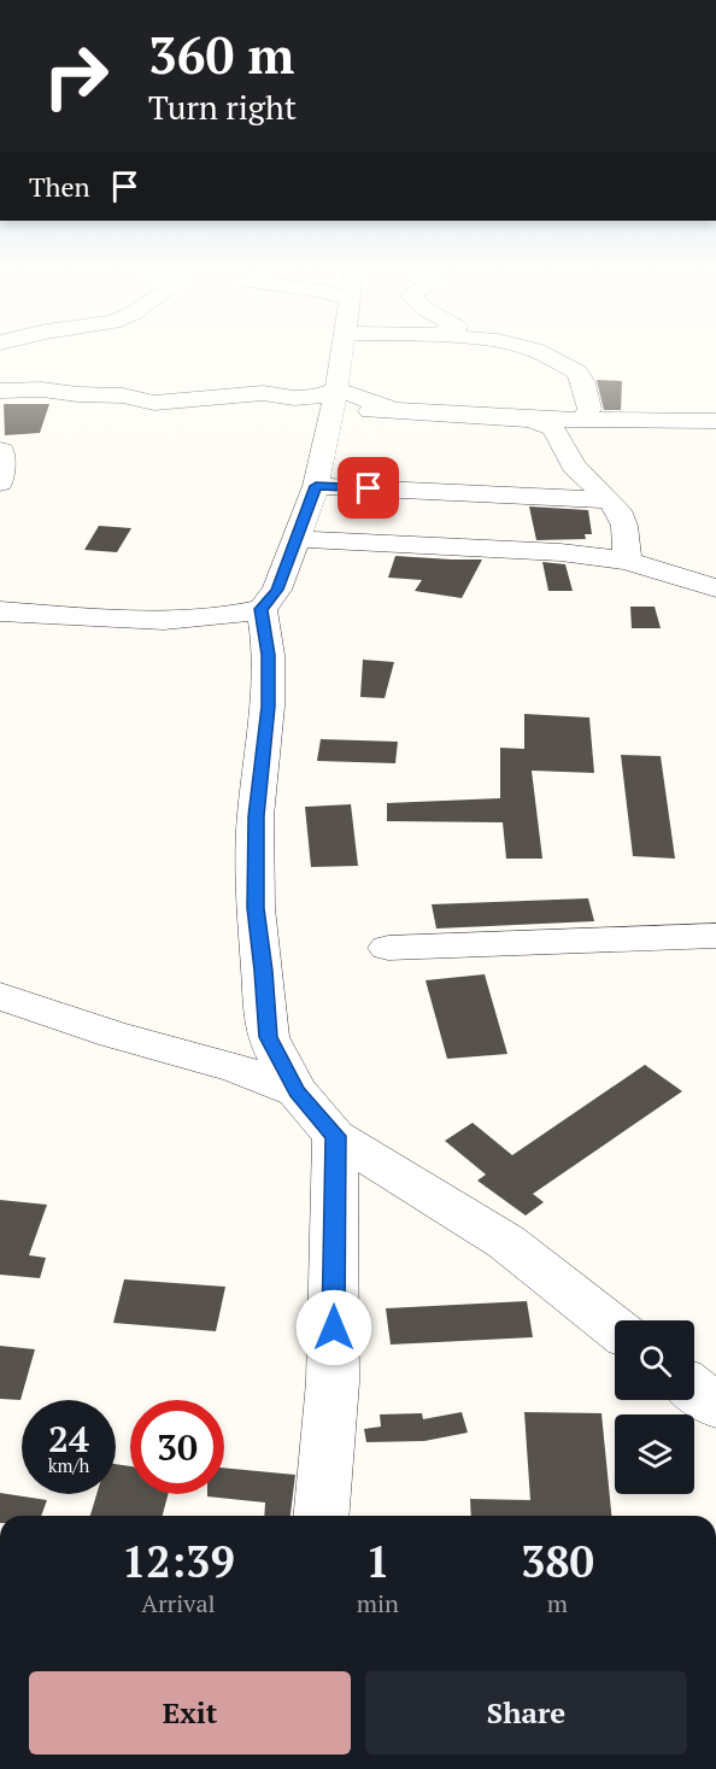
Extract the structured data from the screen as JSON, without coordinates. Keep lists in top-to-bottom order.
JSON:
{
  "page": {
    "turn": ["360 m", "Turn right"],
    "then": "Then",
    "speed": "24 km/h",
    "limit": "30",
    "eta": [
      "12:39",
      "Arrival",
      "1",
      "min",
      "380",
      "m"
    ],
    "buttons": ["Exit", "Share"]
  }
}
